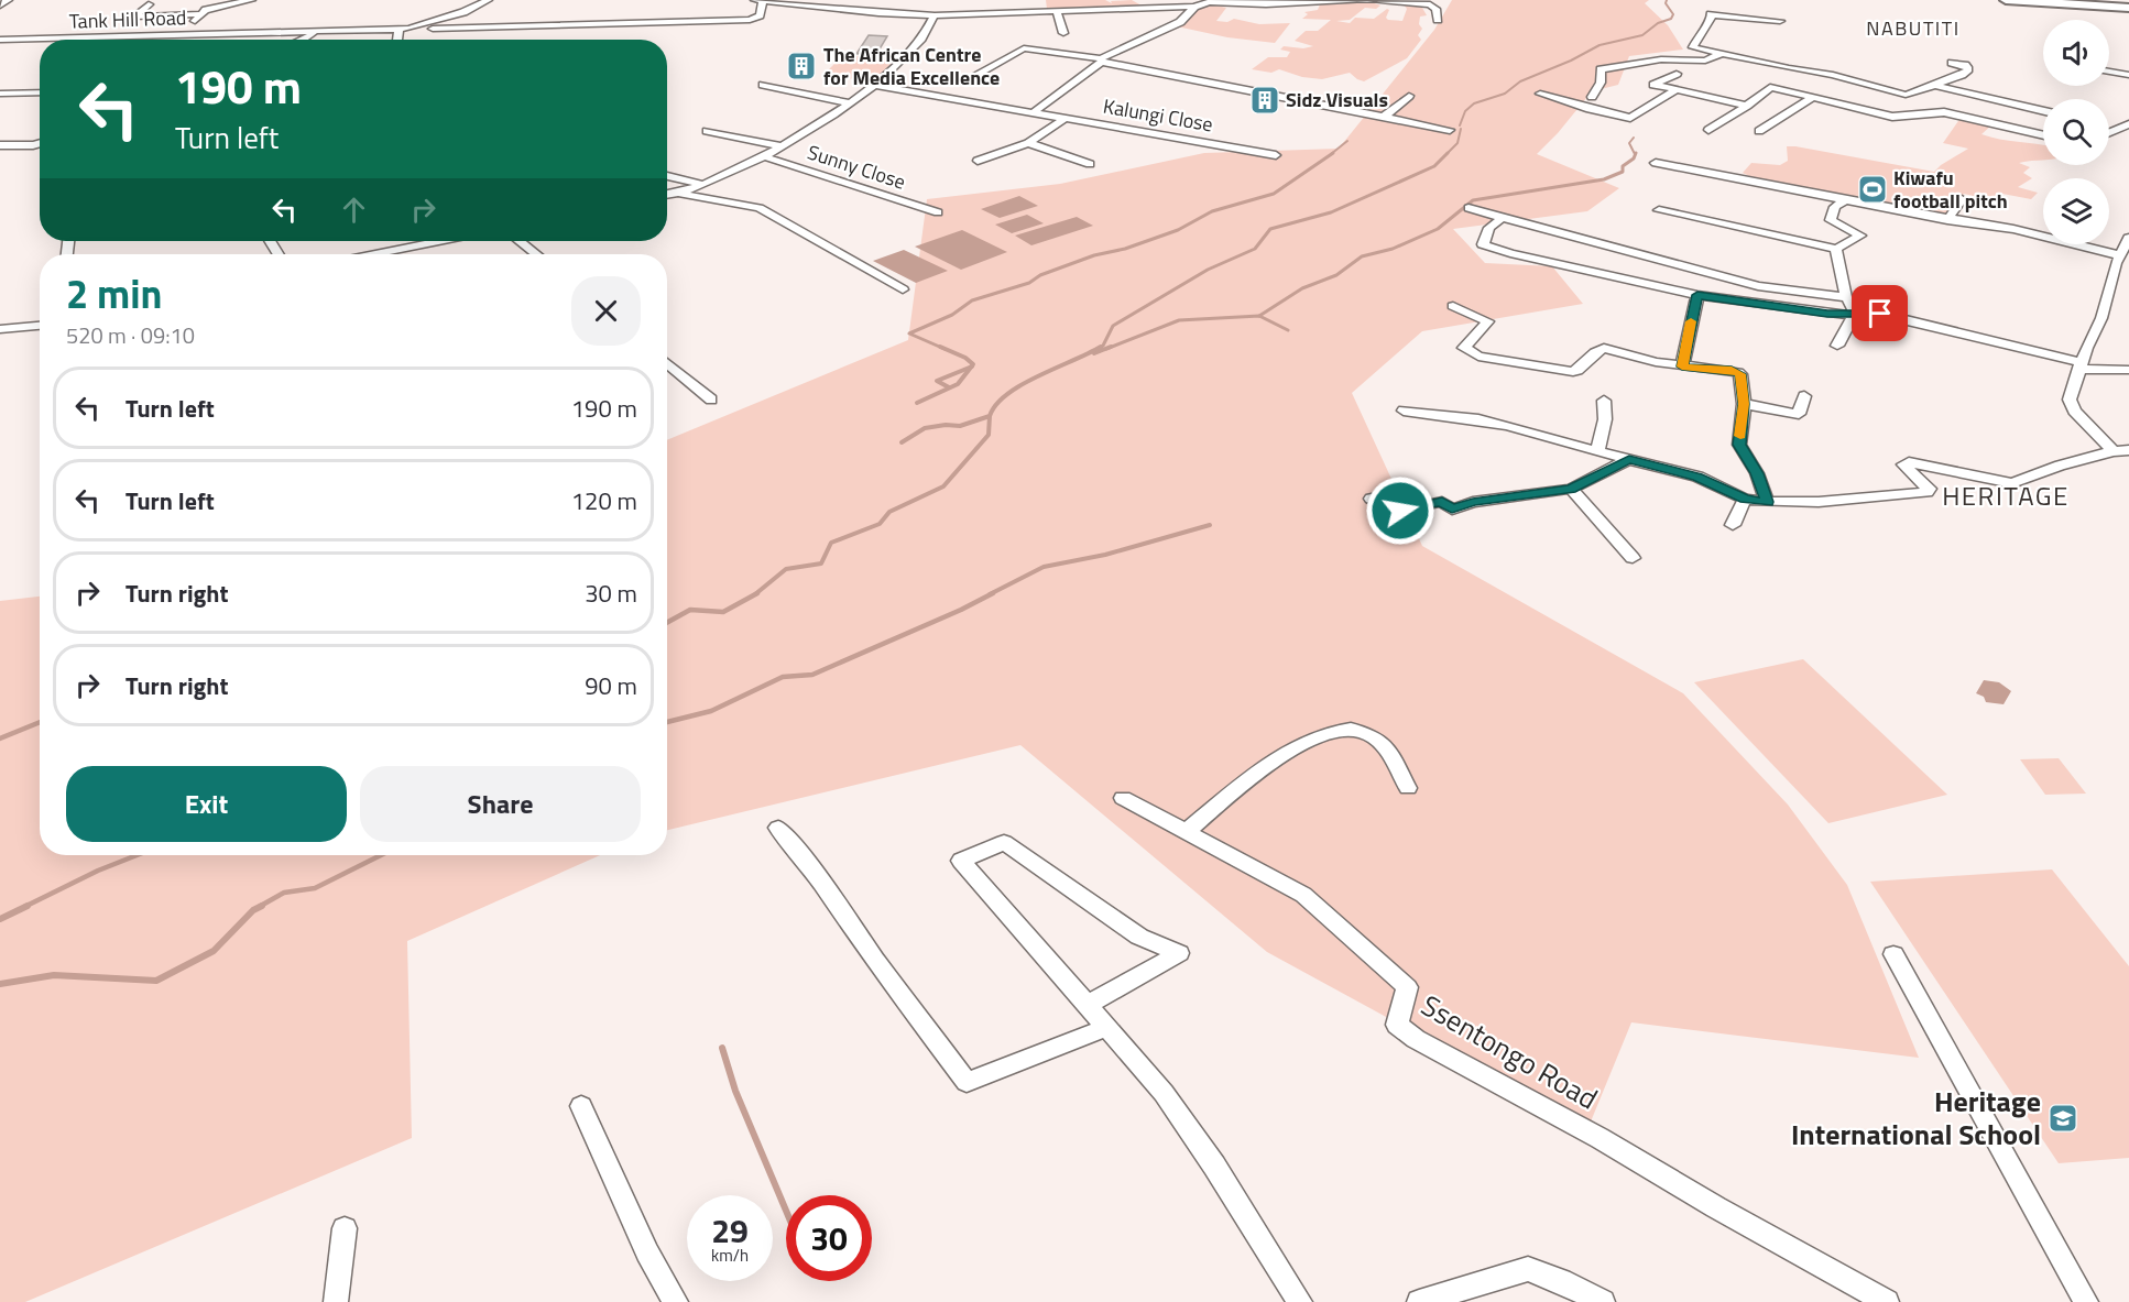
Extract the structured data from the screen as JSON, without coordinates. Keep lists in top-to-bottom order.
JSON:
{
  "streets": {
    "street": [
      "Tank Hill Road",
      "Kalungi Close",
      "Sunny Close",
      "Ssentongo Road"
    ]
  },
  "districts": ["NABUTITI", "HERITAGE"],
  "places": {
    "building": ["The African Centre for Media Excellence", "Sidz Visuals"],
    "sports": ["Kiwafu football pitch"],
    "school or university": ["Heritage International School"]
  },
  "page": {
    "turn": ["190 m", "Turn left"],
    "heading": ["2 min", "520 m · 09:10"],
    "list": [
      {
        "name": "Turn left",
        "value": "190 m"
      },
      {
        "name": "Turn left",
        "value": "120 m"
      },
      {
        "name": "Turn right",
        "value": "30 m"
      },
      {
        "name": "Turn right",
        "value": "90 m"
      }
    ],
    "buttons": ["Exit", "Share"],
    "speed": "29 km/h",
    "limit": "30"
  }
}
